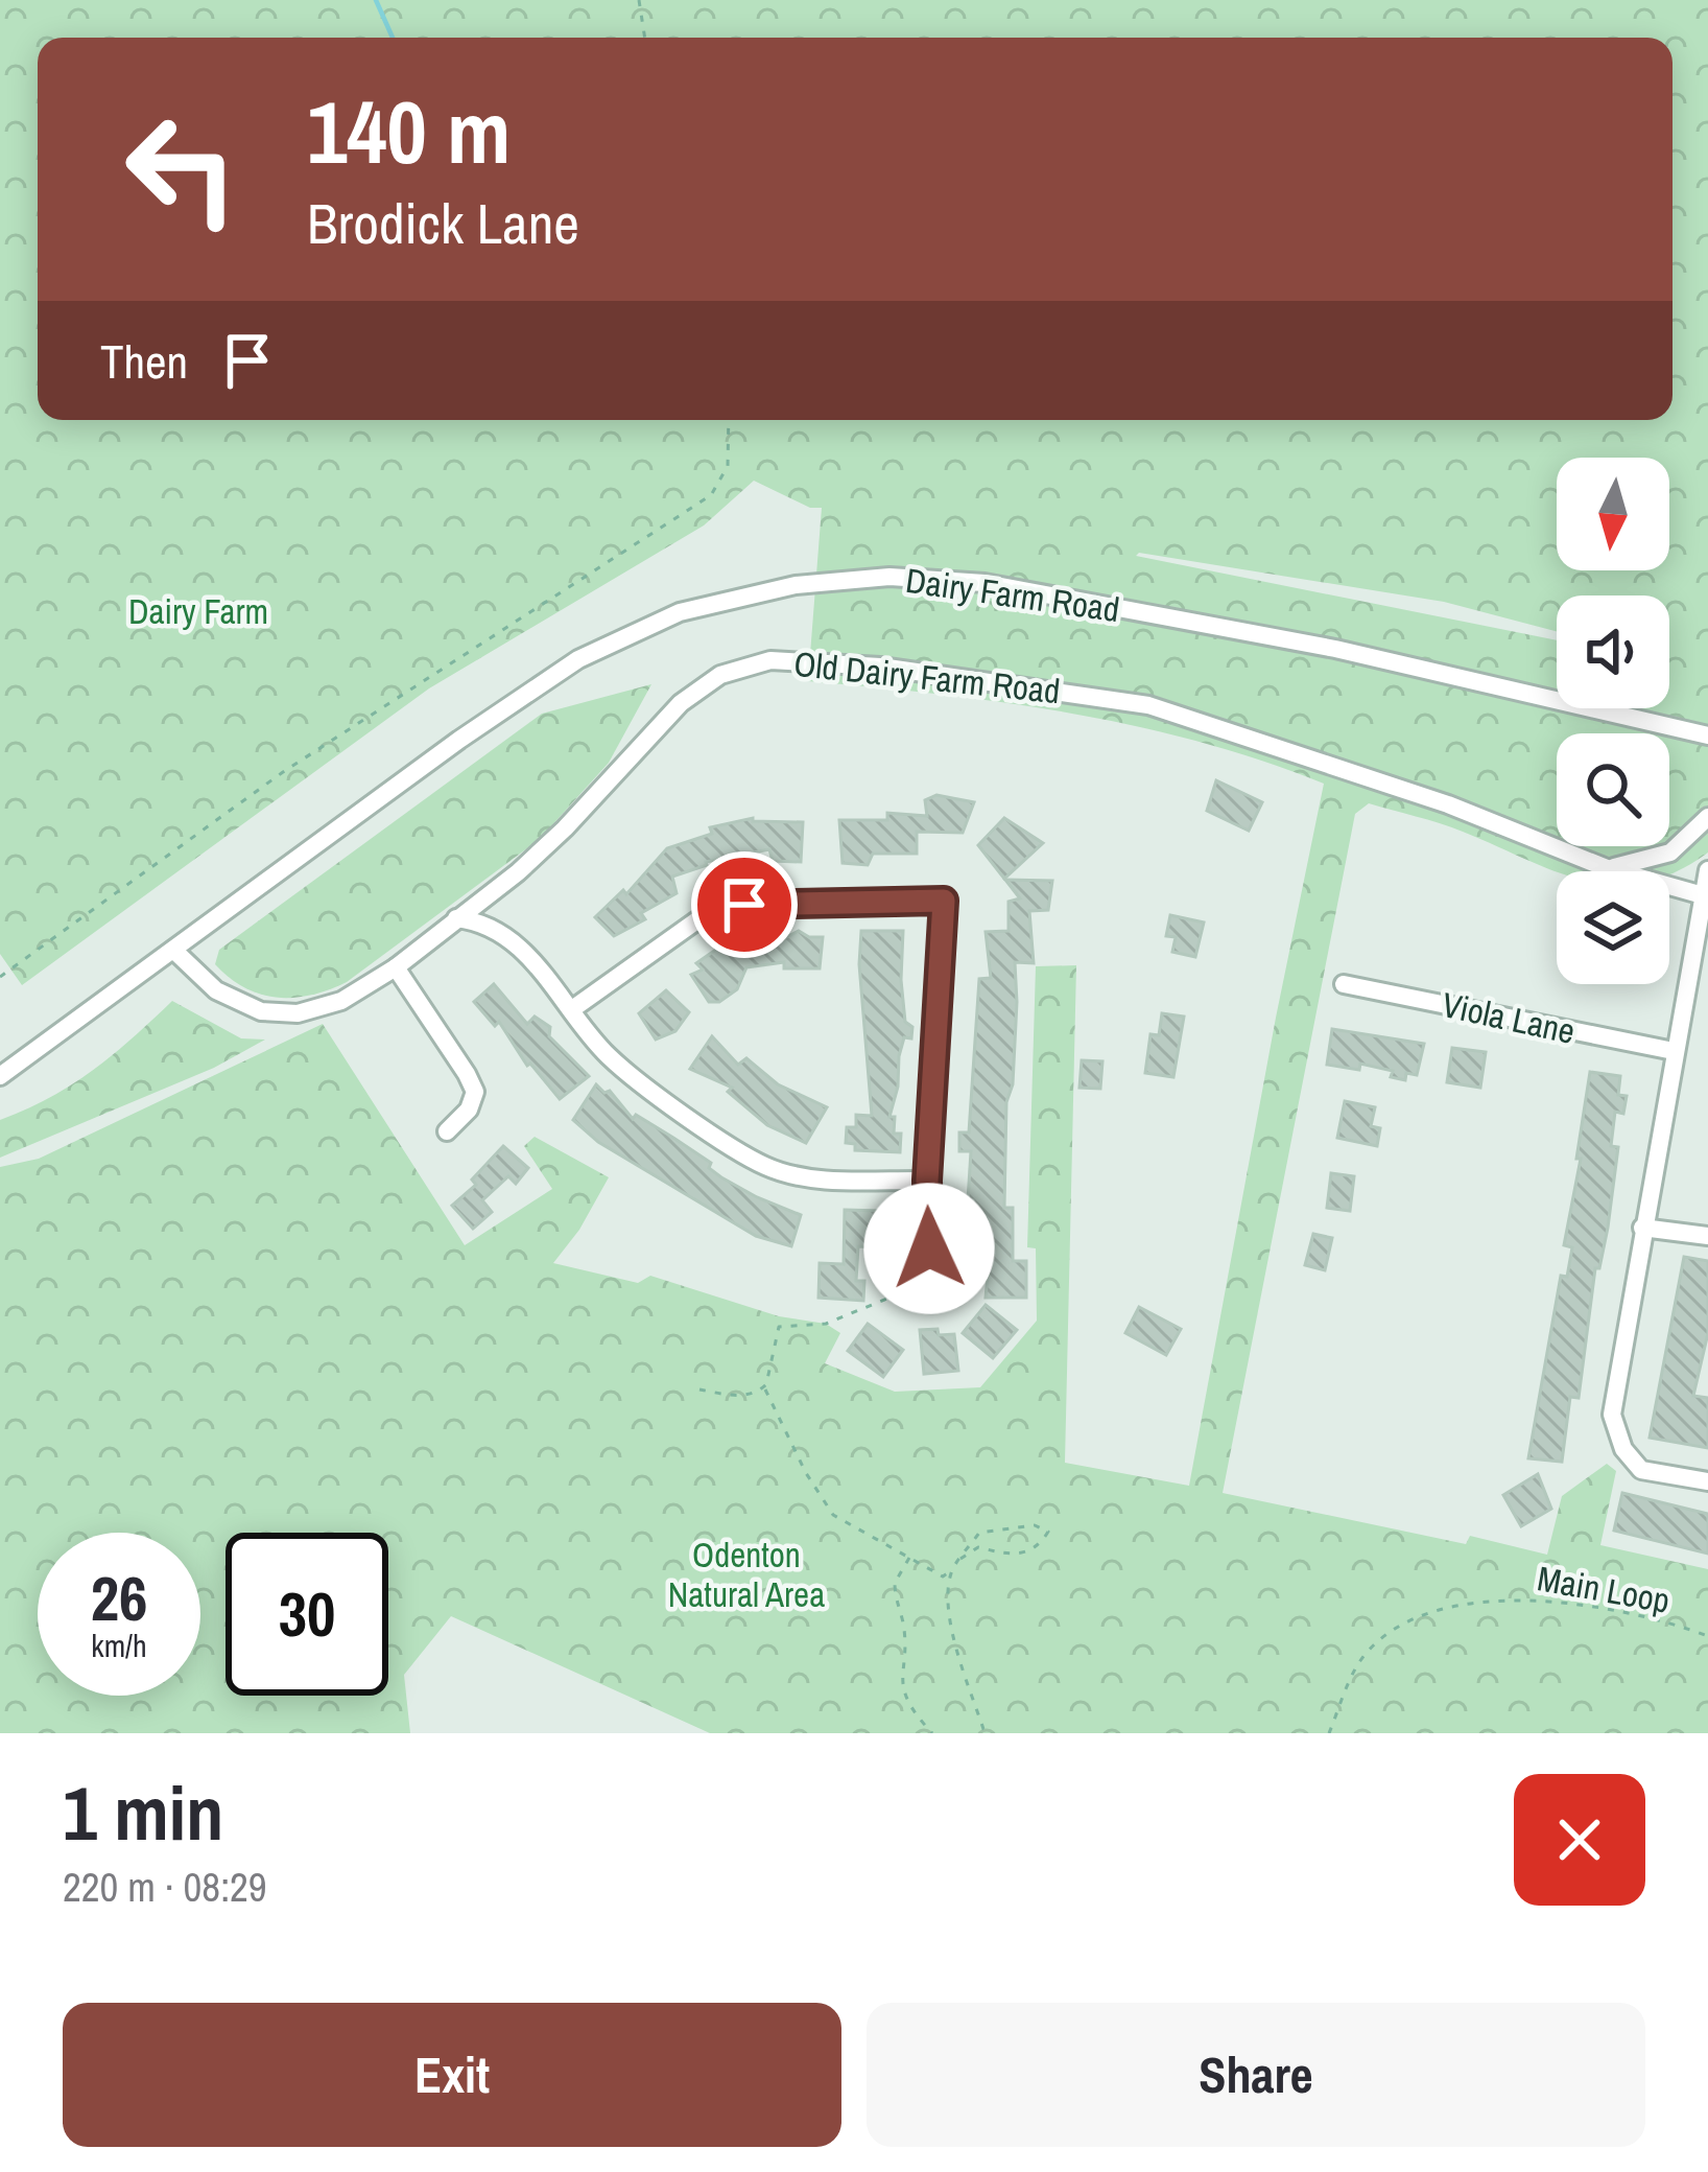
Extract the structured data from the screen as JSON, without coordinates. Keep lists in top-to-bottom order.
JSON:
{
  "streets": {
    "street": ["Dairy Farm Road", "Old Dairy Farm Road", "Viola Lane"],
    "path": ["Main Loop"]
  },
  "crossings": [
    ["Dairy Farm Road", "Old Dairy Farm Road"]
  ],
  "parks": ["Dairy Farm", "Odenton Natural Area"],
  "north": "bottom",
  "page": {
    "turn": ["140 m", "Brodick Lane"],
    "then": "Then",
    "speed": "26 km/h",
    "limit": "30",
    "heading": ["1 min", "220 m · 08:29"],
    "buttons": ["Exit", "Share"]
  }
}
